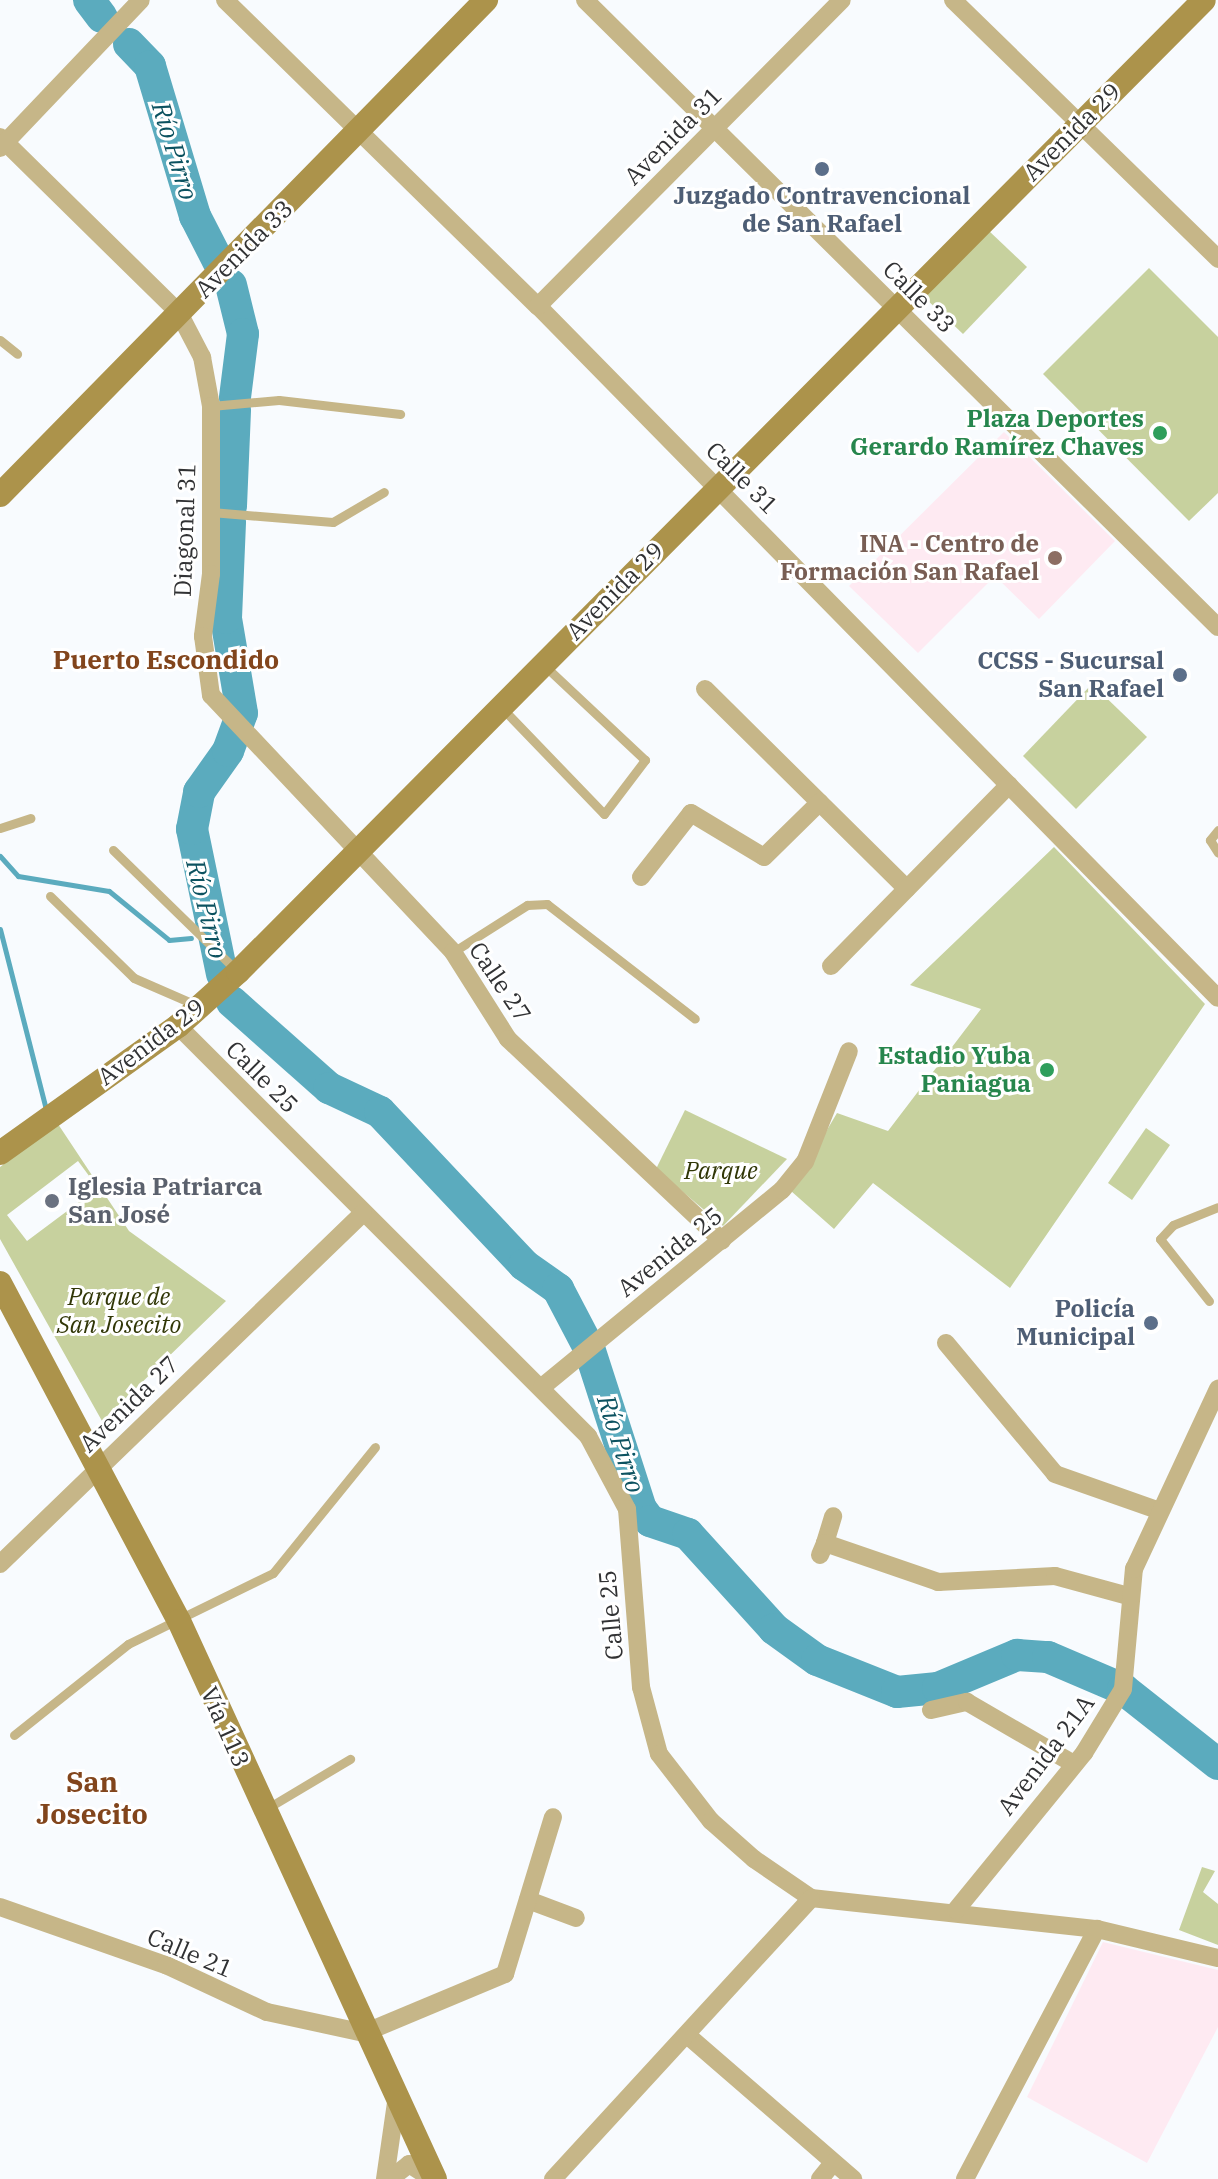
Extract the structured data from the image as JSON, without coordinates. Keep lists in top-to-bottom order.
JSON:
{
  "streets": {
    "main road": ["Avenida 29", "Avenida 33", "Vía 113"],
    "street": [
      "Avenida 31",
      "Calle 33",
      "Calle 31",
      "Diagonal 31",
      "Calle 27",
      "Calle 25",
      "Avenida 25",
      "Avenida 27",
      "Avenida 21A",
      "Calle 21"
    ]
  },
  "crossings": [
    ["Avenida 29", "Calle 33"],
    ["Avenida 29", "Calle 31"],
    ["Avenida 29", "Calle 27"],
    ["Avenida 29", "Calle 25"],
    ["Avenida 31", "Calle 33"],
    ["Avenida 31", "Calle 31"],
    ["Avenida 33", "Calle 31"],
    ["Avenida 33", "Diagonal 31"],
    ["Diagonal 31", "Calle 27"],
    ["Calle 27", "Avenida 25"],
    ["Calle 25", "Avenida 25"],
    ["Calle 25", "Avenida 27"],
    ["Avenida 27", "Vía 113"],
    ["Vía 113", "Calle 21"]
  ],
  "districts": ["Puerto Escondido", "San Josecito"],
  "water": ["Río Pirro"],
  "parks": ["Parque", "Parque de San Josecito"],
  "places": [
    "Juzgado Contravencional de San Rafael",
    "Plaza Deportes Gerardo Ramírez Chaves",
    "INA - Centro de Formación San Rafael",
    "CCSS - Sucursal San Rafael",
    "Estadio Yuba Paniagua",
    "Iglesia Patriarca San José",
    "Policía Municipal"
  ]
}
